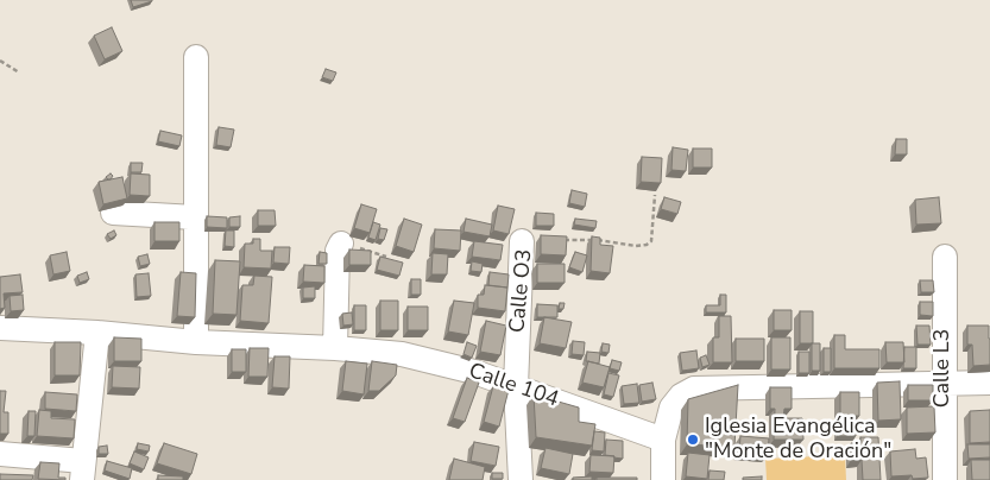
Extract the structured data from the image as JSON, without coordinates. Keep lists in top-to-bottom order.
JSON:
{
  "streets": {
    "street": ["Calle O3", "Calle L3", "Calle 104"]
  },
  "crossings": [
    ["Calle O3", "Calle 104"]
  ],
  "places": ["Iglesia Evangélica \"Monte de Oración\""]
}
